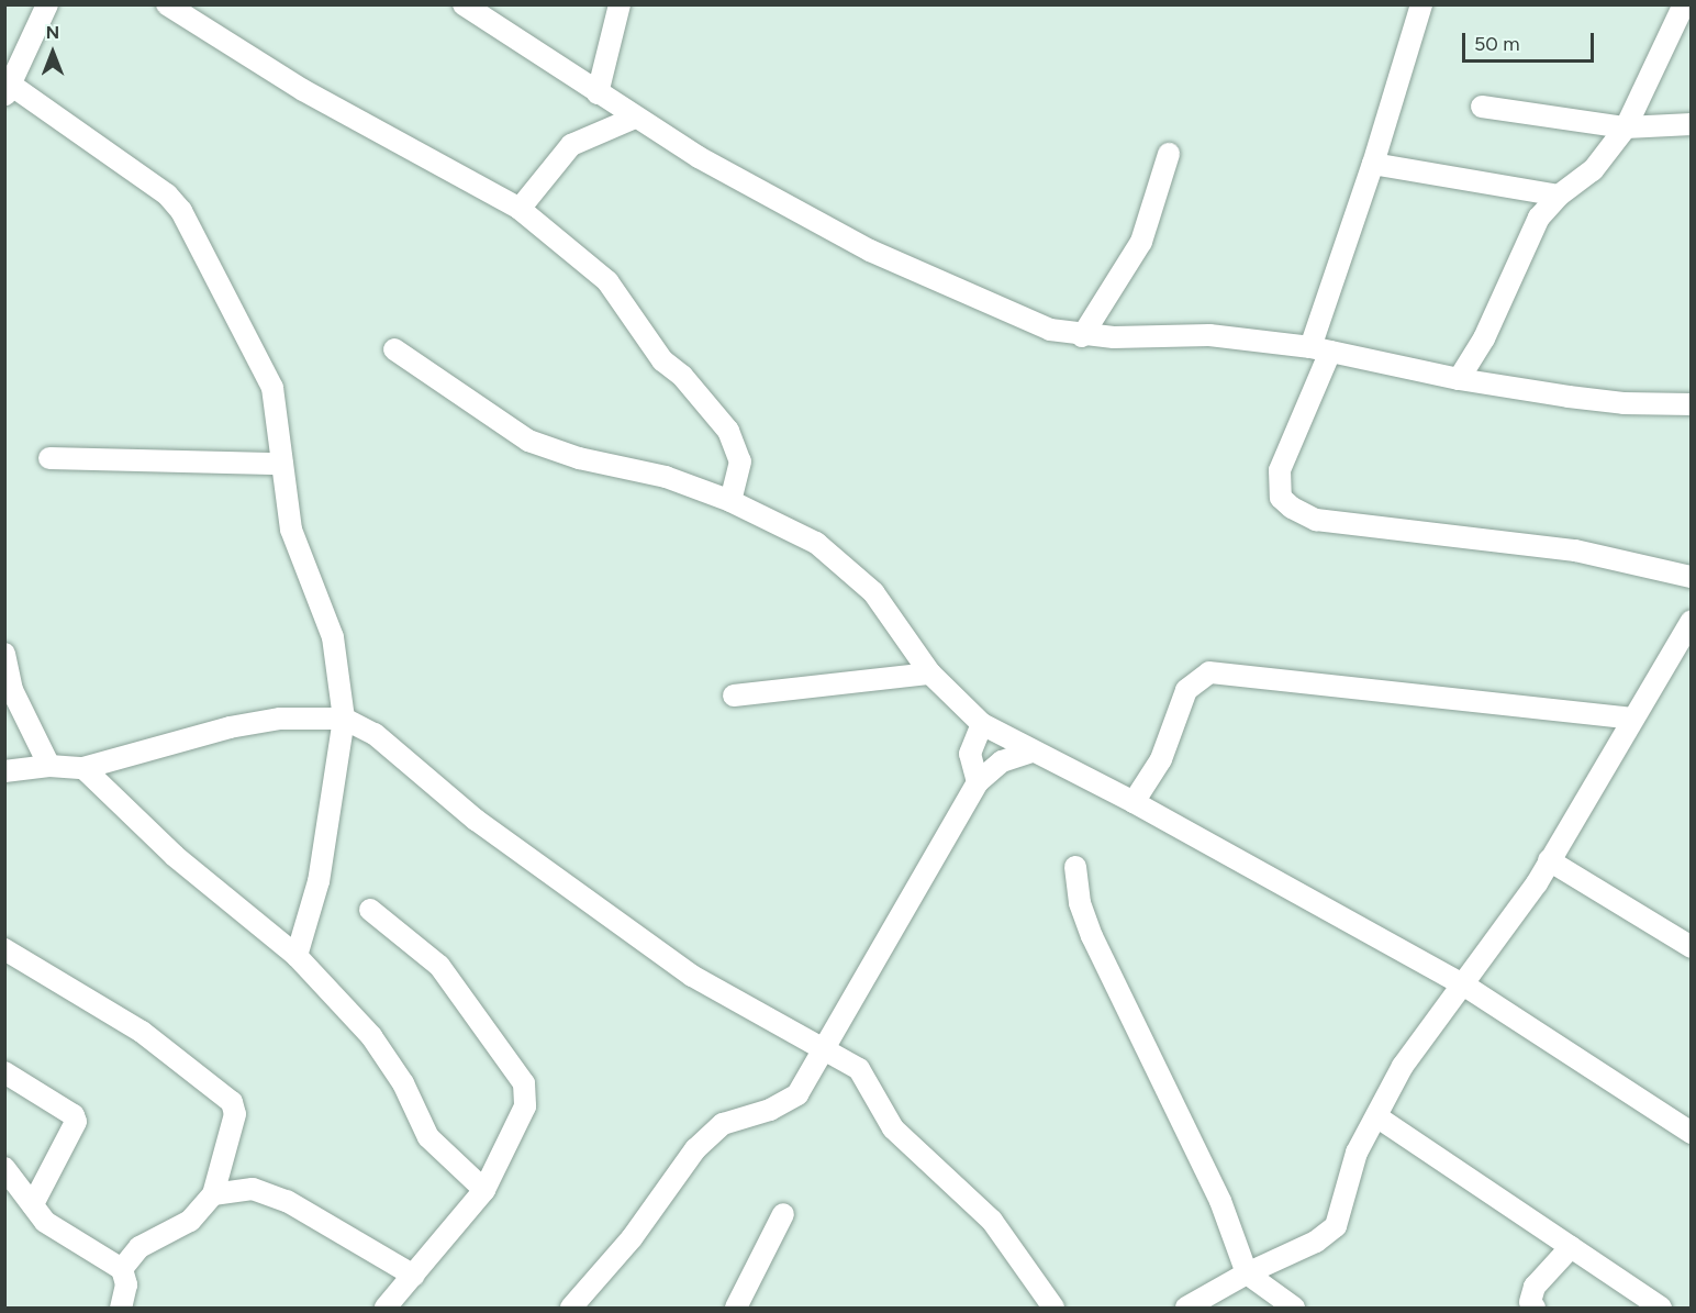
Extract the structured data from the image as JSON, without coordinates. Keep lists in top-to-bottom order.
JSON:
{
  "scale_bar": "50 m",
  "north": "top"
}
